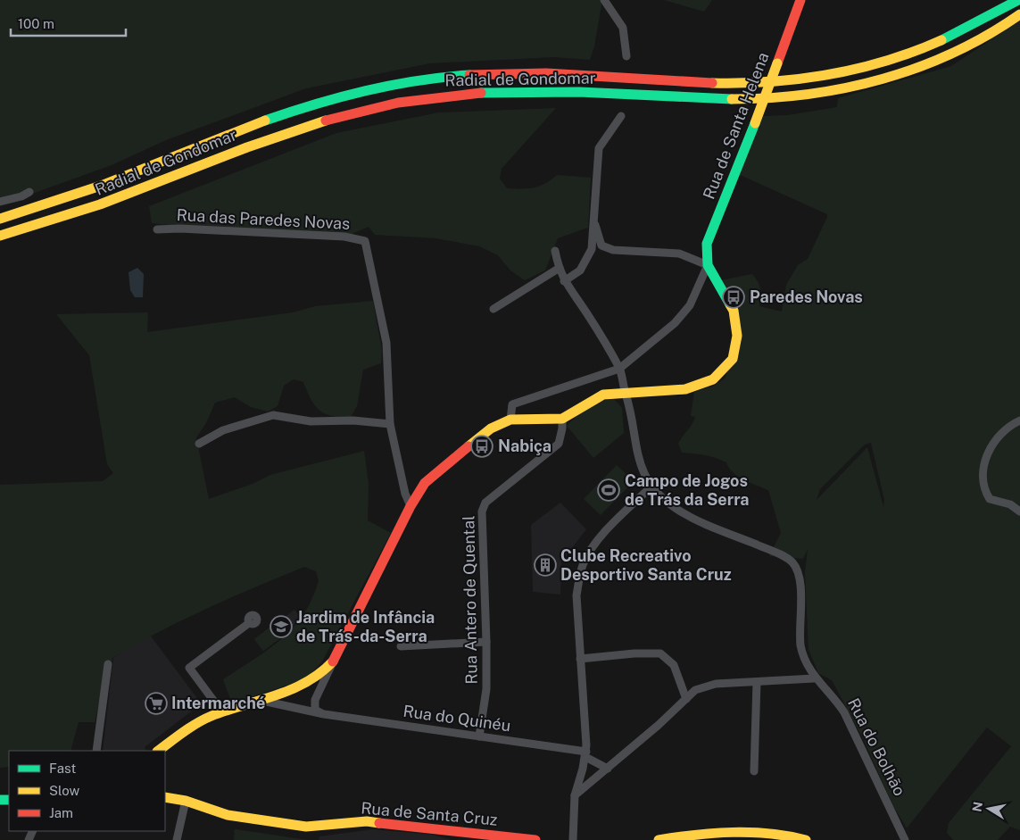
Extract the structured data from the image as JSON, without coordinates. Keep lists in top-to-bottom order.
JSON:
{
  "streets": {
    "main road": ["Radial de Gondomar", "Rua de Santa Helena", "Rua de Santa Cruz"],
    "street": [
      "Rua das Paredes Novas",
      "Rua Antero de Quental",
      "Rua do Quinéu",
      "Rua do Bolhão"
    ]
  },
  "crossings": [
    ["Rua Antero de Quental", "Rua do Quinéu"]
  ],
  "places": {
    "bus stop": ["Paredes Novas", "Nabiça"],
    "sports": ["Campo de Jogos de Trás da Serra"],
    "building": ["Clube Recreativo Desportivo Santa Cruz"],
    "school or university": ["Jardim de Infância de Trás-da-Serra"],
    "supermarket": ["Intermarché"]
  },
  "legend": ["Fast", "Slow", "Jam"],
  "scale_bar": "100 m",
  "north": "left"
}
